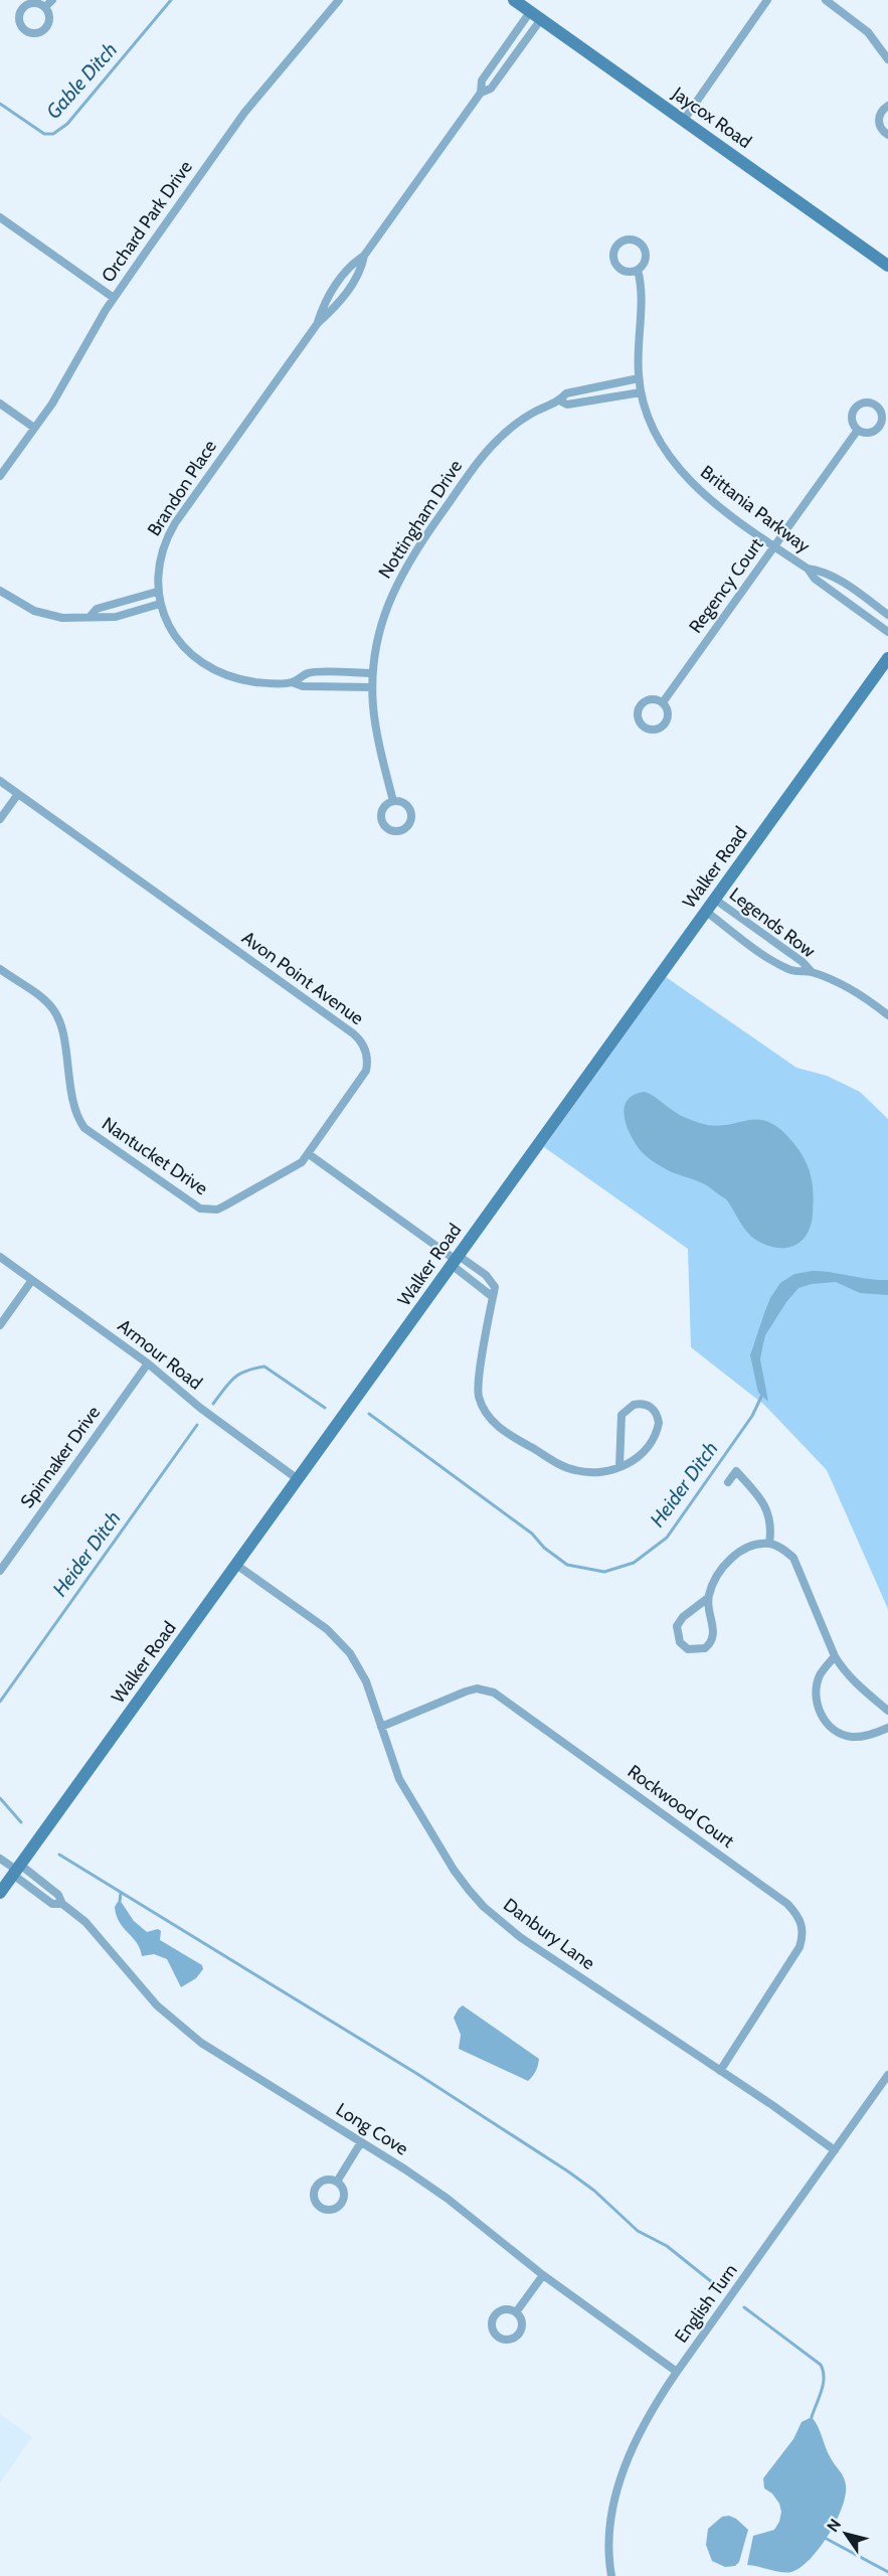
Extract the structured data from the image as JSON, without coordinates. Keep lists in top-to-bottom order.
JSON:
{
  "streets": {
    "street": [
      "Jaycox Road",
      "Orchard Park Drive",
      "Brandon Place",
      "Brittania Parkway",
      "Nottingham Drive",
      "Regency Court",
      "Walker Road",
      "Legends Row",
      "Avon Point Avenue",
      "Nantucket Drive",
      "Armour Road",
      "Spinnaker Drive",
      "Rockwood Court",
      "Danbury Lane",
      "Long Cove",
      "English Turn"
    ]
  },
  "crossings": [
    ["Jaycox Road", "Brandon Place"],
    ["Brandon Place", "Nottingham Drive"],
    ["Brittania Parkway", "Nottingham Drive"],
    ["Brittania Parkway", "Regency Court"],
    ["Walker Road", "Legends Row"],
    ["Walker Road", "Armour Road"],
    ["Walker Road", "Danbury Lane"],
    ["Walker Road", "Long Cove"],
    ["Avon Point Avenue", "Nantucket Drive"],
    ["Armour Road", "Spinnaker Drive"],
    ["Rockwood Court", "Danbury Lane"],
    ["Danbury Lane", "English Turn"],
    ["Long Cove", "English Turn"]
  ],
  "water": ["Gable Ditch", "Heider Ditch"],
  "north": "top left"
}
